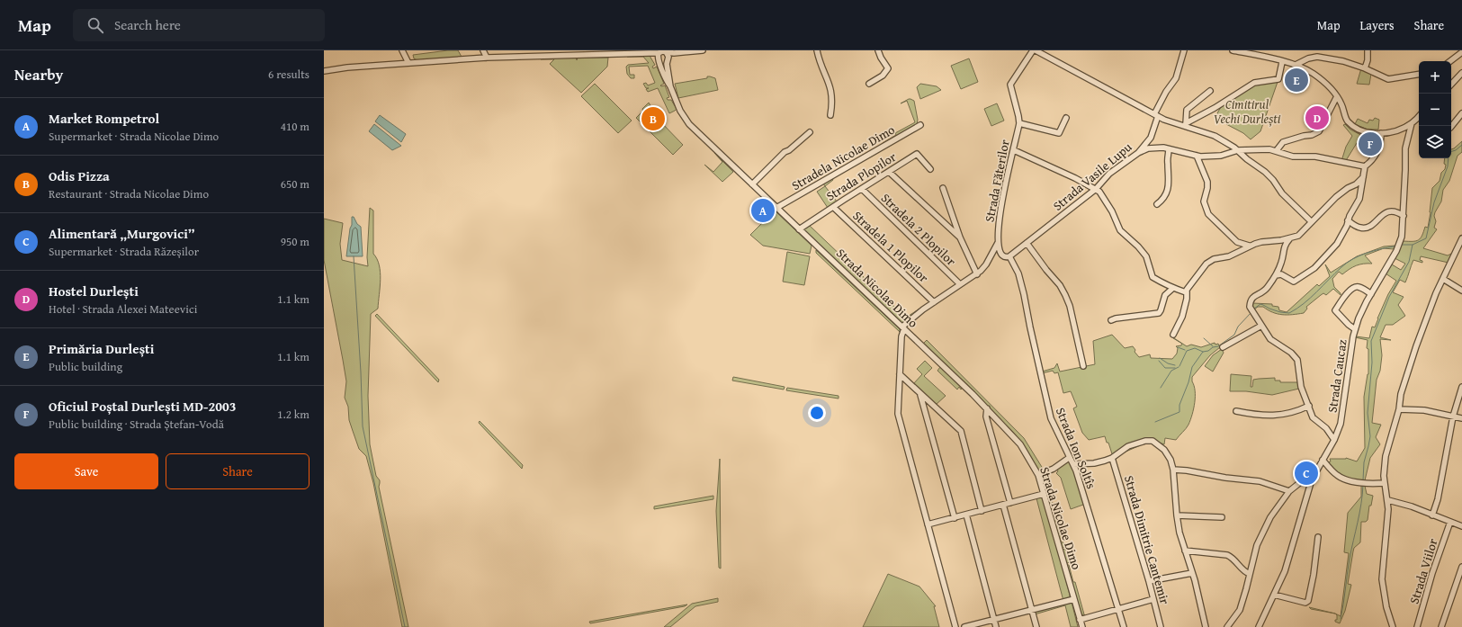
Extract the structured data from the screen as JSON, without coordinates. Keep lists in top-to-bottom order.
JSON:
{
  "streets": {
    "street": [
      "Stradela Nicolae Dimo",
      "Strada Plopilor",
      "Strada Vasile Lupu",
      "Strada Făterilor",
      "Stradela 2 Plopilor",
      "Stradela 1 Plopilor",
      "Strada Nicolae Dimo",
      "Strada Caucaz",
      "Strada Ion Soltîs",
      "Strada Dimitrie Cantemir",
      "Strada Viilor"
    ]
  },
  "crossings": [
    ["Stradela Nicolae Dimo", "Strada Nicolae Dimo"],
    ["Strada Plopilor", "Stradela 2 Plopilor"],
    ["Strada Plopilor", "Stradela 1 Plopilor"],
    ["Strada Plopilor", "Strada Nicolae Dimo"],
    ["Strada Vasile Lupu", "Strada Ion Soltîs"]
  ],
  "parks": ["Cimitirul Vechi Durlești"],
  "page": {
    "header": "Map",
    "search": "Search here",
    "nav": ["Map", "Layers", "Share"],
    "heading": ["Nearby", "6 results"],
    "map_buttons": ["+", "−"],
    "pins": [
      "E",
      "D",
      "B",
      "F",
      "A",
      "C"
    ],
    "list": [
      {
        "mark": "A",
        "name": "Market Rompetrol",
        "note": "Supermarket · Strada Nicolae Dimo",
        "value": "410 m"
      },
      {
        "mark": "B",
        "name": "Odis Pizza",
        "note": "Restaurant · Strada Nicolae Dimo",
        "value": "650 m"
      },
      {
        "mark": "C",
        "name": "Alimentară „Murgovici”",
        "note": "Supermarket · Strada Răzeșilor",
        "value": "950 m"
      },
      {
        "mark": "D",
        "name": "Hostel Durlești",
        "note": "Hotel · Strada Alexei Mateevici",
        "value": "1.1 km"
      },
      {
        "mark": "E",
        "name": "Primăria Durlești",
        "note": "Public building",
        "value": "1.1 km"
      },
      {
        "mark": "F",
        "name": "Oficiul Poștal Durlești MD-2003",
        "note": "Public building · Strada Ștefan-Vodă",
        "value": "1.2 km"
      }
    ],
    "buttons": ["Save", "Share"]
  }
}
